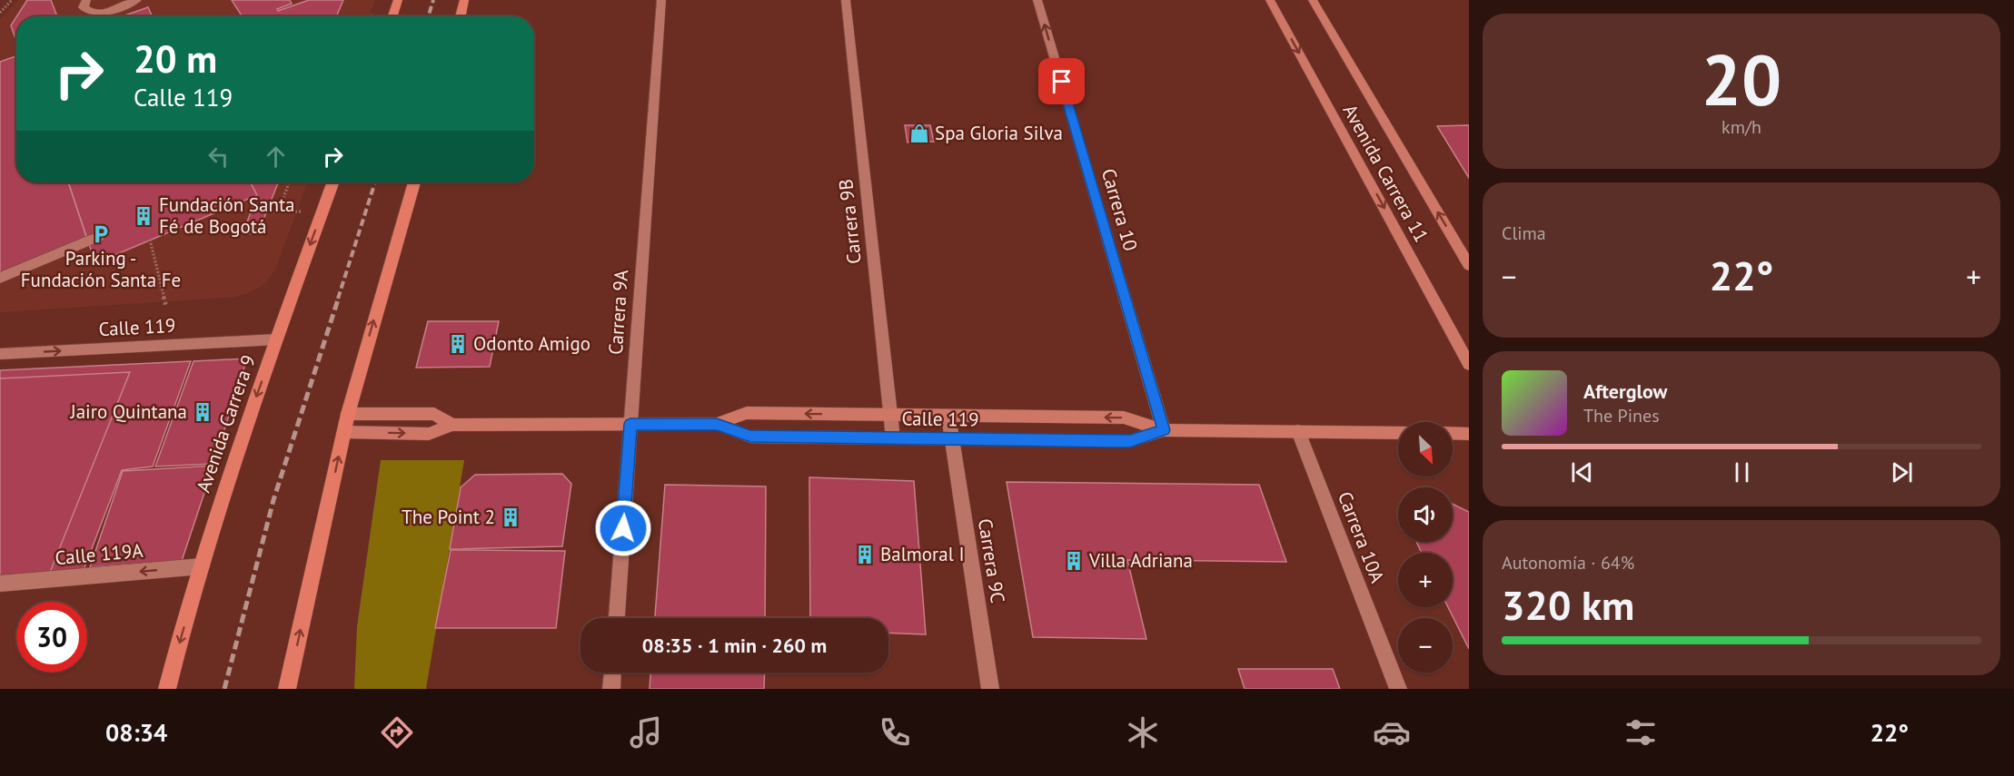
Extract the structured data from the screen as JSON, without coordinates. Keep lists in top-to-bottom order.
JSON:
{
  "streets": {
    "main road": ["Avenida Carrera 9"],
    "street": [
      "Avenida Carrera 11",
      "Carrera 10",
      "Carrera 9B",
      "Carrera 9A",
      "Calle 119",
      "Carrera 10A",
      "Calle 119A",
      "Carrera 9C"
    ]
  },
  "crossings": [
    ["Carrera 10", "Calle 119"],
    ["Carrera 9B", "Calle 119"],
    ["Carrera 9A", "Calle 119"],
    ["Calle 119", "Avenida Carrera 9"],
    ["Calle 119", "Carrera 10A"],
    ["Calle 119", "Carrera 9C"],
    ["Avenida Carrera 9", "Calle 119A"]
  ],
  "one_way": ["Carrera 10", "Calle 119A"],
  "places": {
    "shop": ["Spa Gloria Silva"],
    "building": [
      "Fundación Santa Fé de Bogotá",
      "Odonto Amigo",
      "Jairo Quintana",
      "The Point 2",
      "Balmoral I",
      "Villa Adriana"
    ],
    "parking": ["Parking - Fundación Santa Fe"]
  },
  "north": "bottom right",
  "page": {
    "tile": [
      ["20", "km/h"],
      "Clima",
      ["Autonomía · 64%", "320 km"]
    ],
    "turn": ["20 m", "Calle 119"],
    "heat": ["−", "22°", "+"],
    "song": ["Afterglow", "The Pines"],
    "map_buttons": ["+", "−"],
    "limit": "30",
    "trip": "08:35 · 1 min · 260 m",
    "tabs": ["08:34", "22°"]
  }
}
